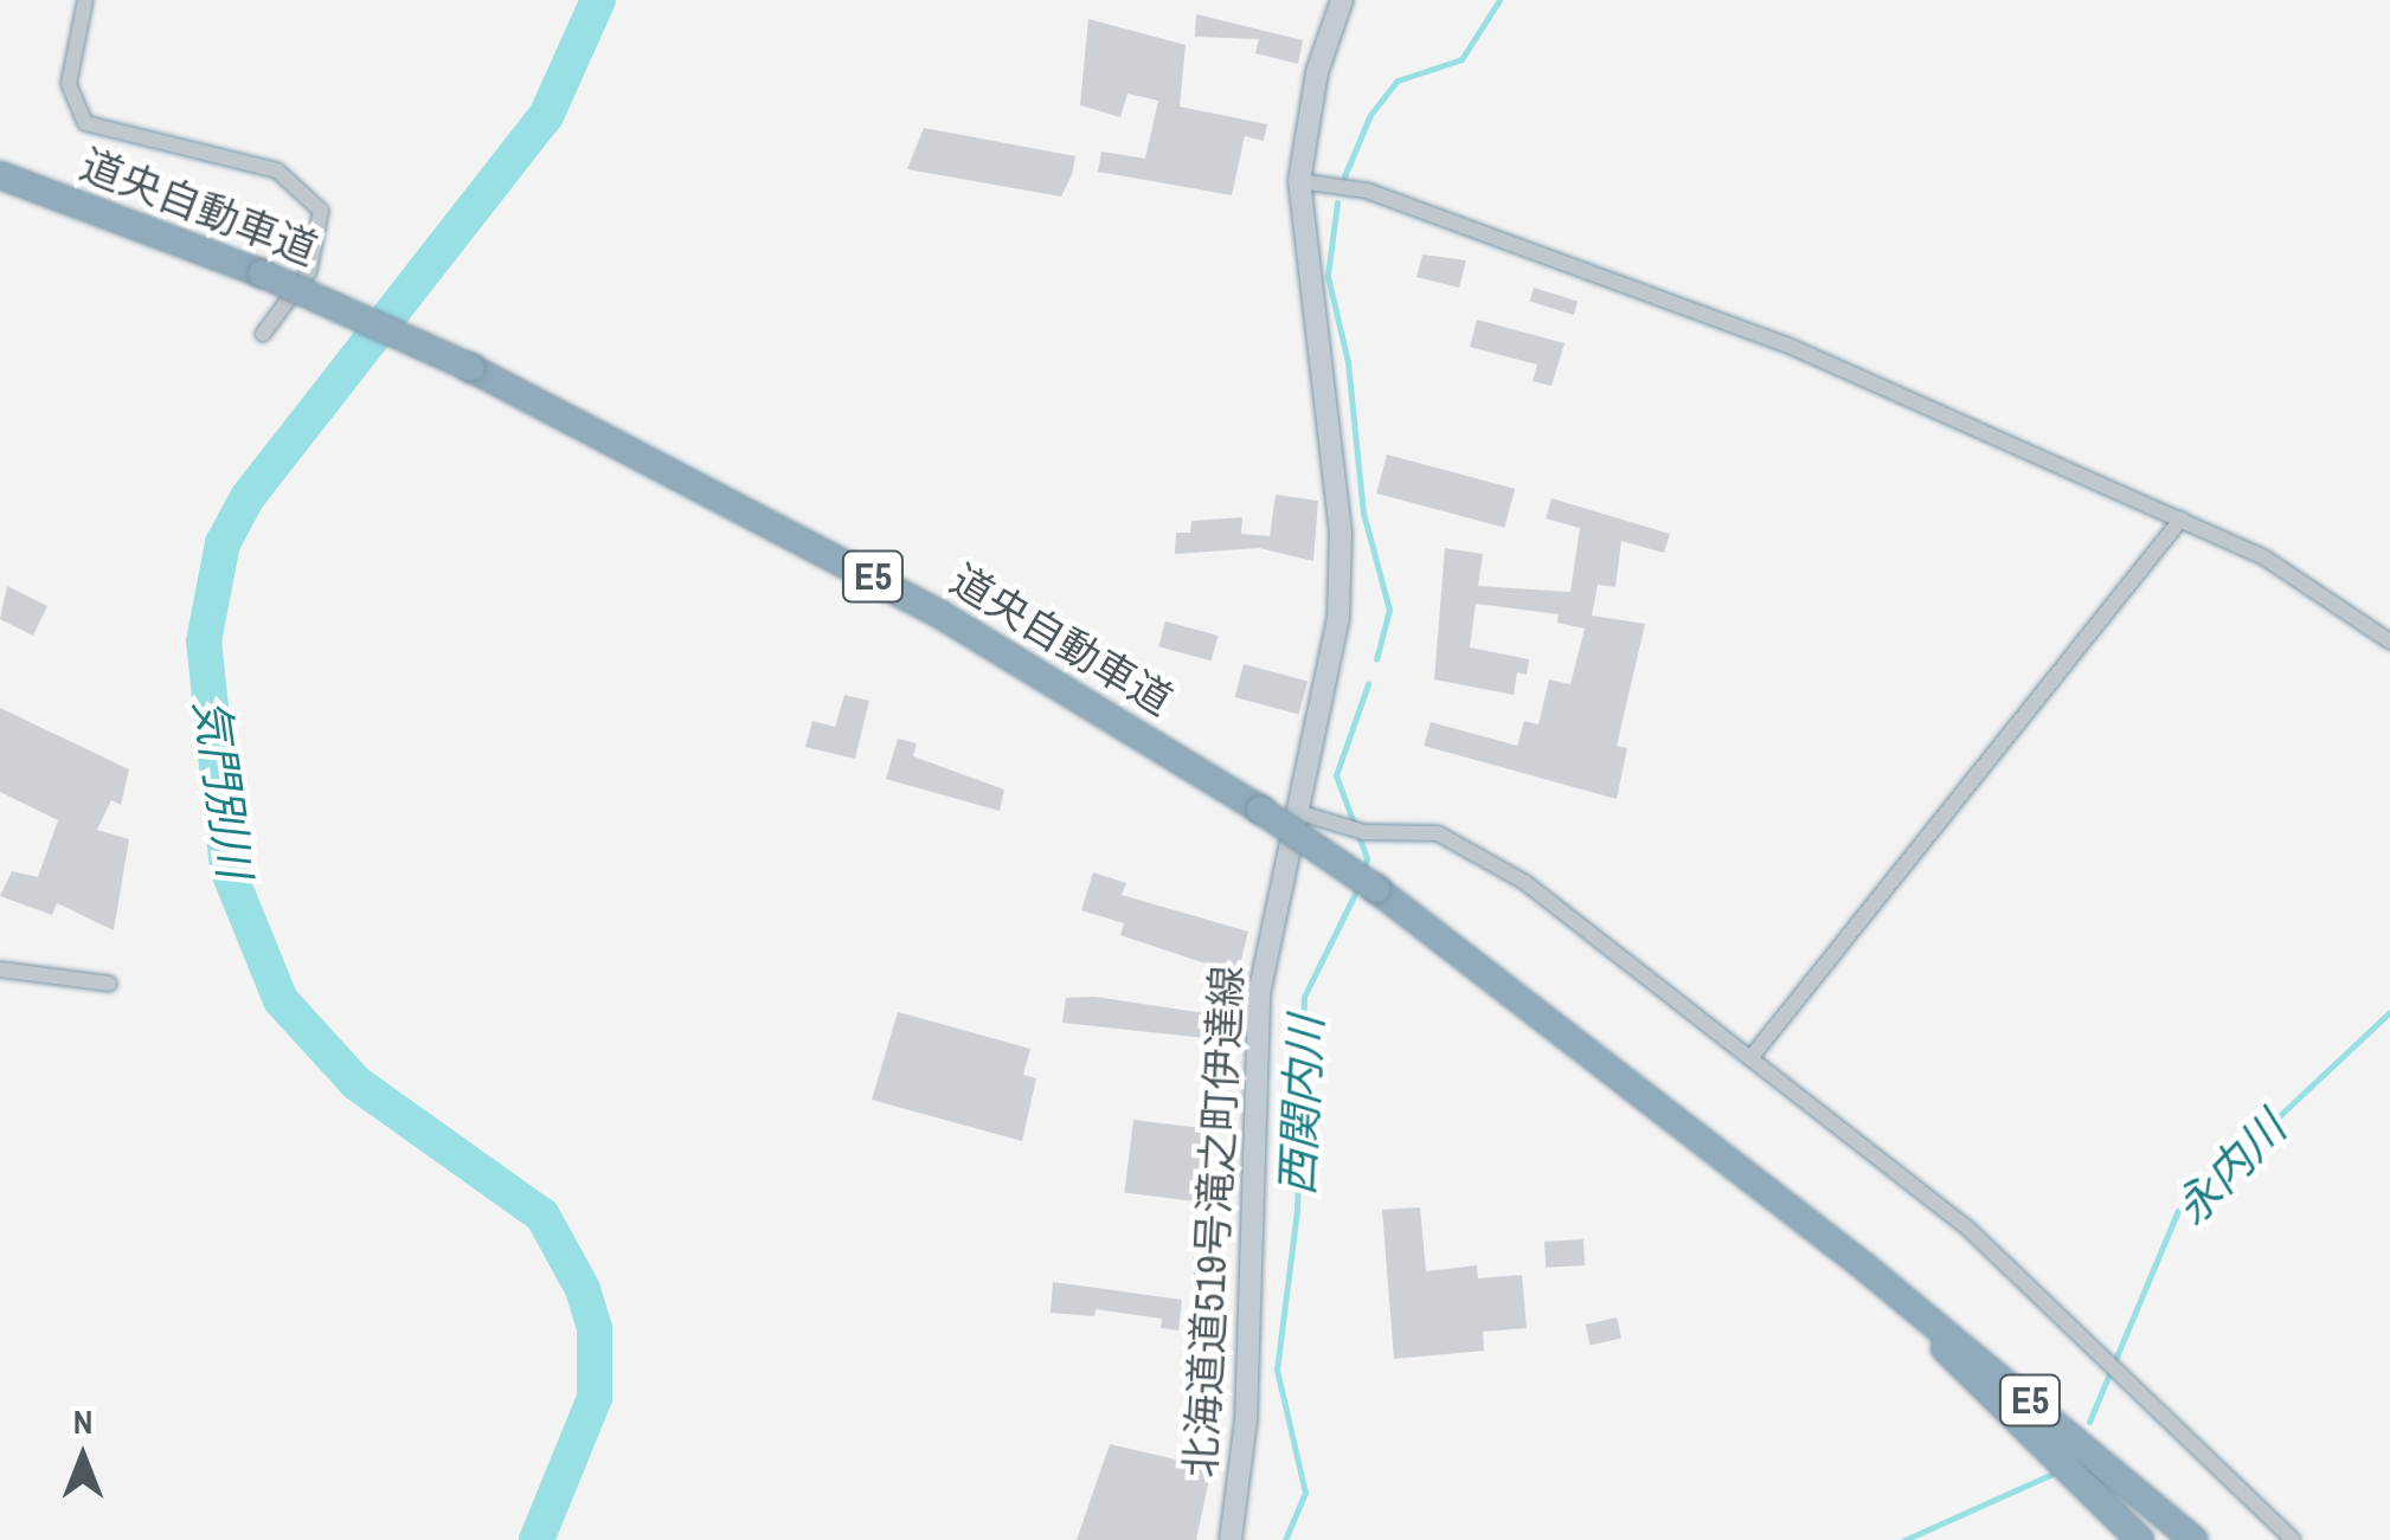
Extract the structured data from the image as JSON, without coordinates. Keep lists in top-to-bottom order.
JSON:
{
  "streets": {
    "highway": ["道央自動車道", "E5"],
    "main road": ["北海道道519号滝之町伊達線"]
  },
  "water": ["気門別川", "西関内川", "永内川"],
  "north": "top"
}
